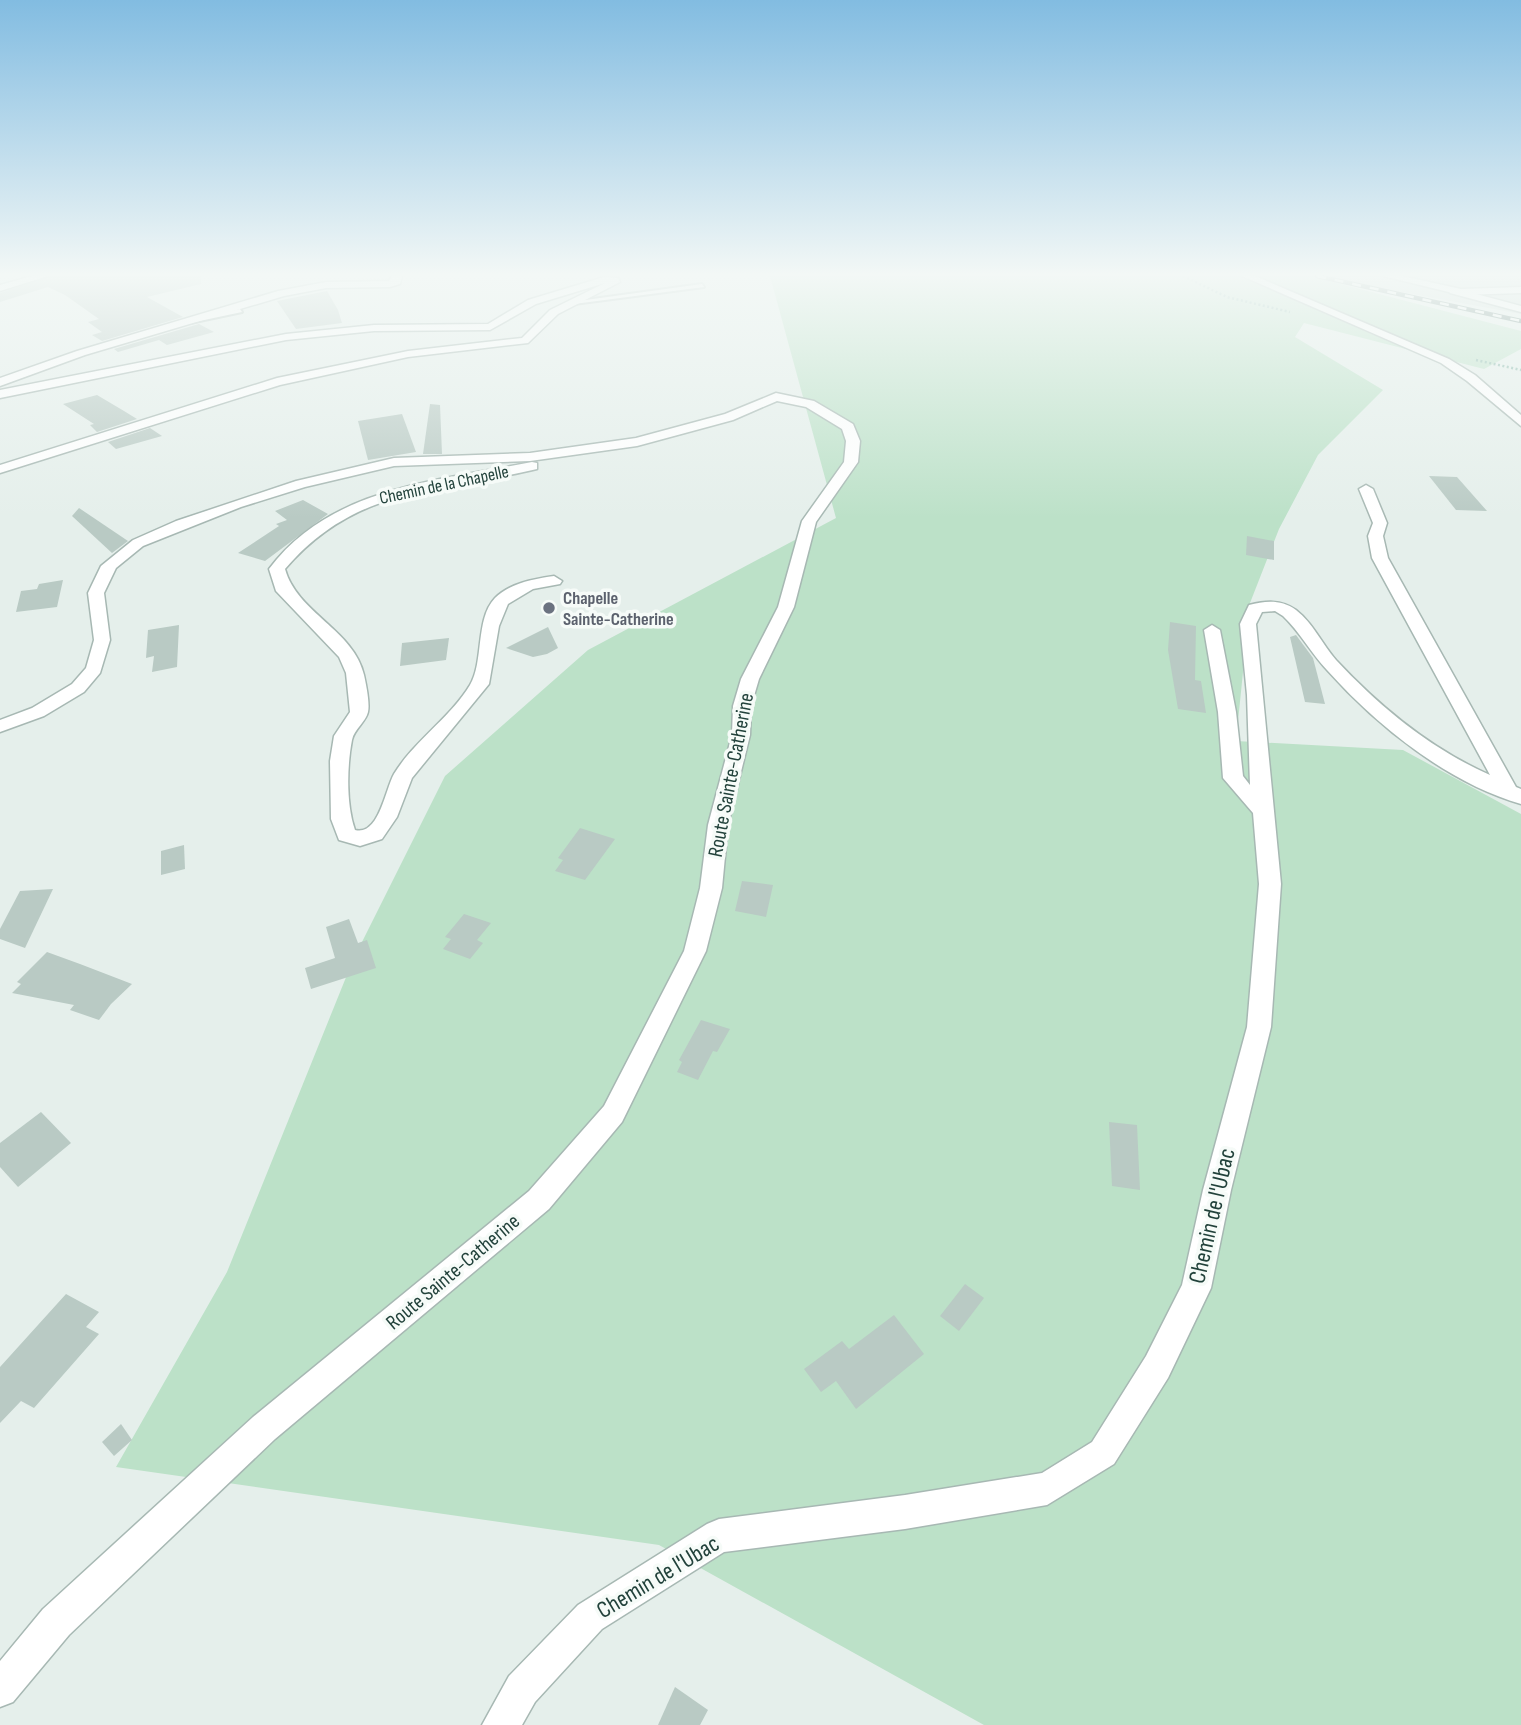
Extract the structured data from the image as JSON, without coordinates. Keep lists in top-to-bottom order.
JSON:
{
  "streets": {
    "street": ["Chemin de la Chapelle", "Route Sainte-Catherine", "Chemin de l'Ubac"]
  },
  "crossings": [
    ["Chemin de la Chapelle", "Route Sainte-Catherine"]
  ],
  "places": ["Chapelle Sainte-Catherine"]
}
